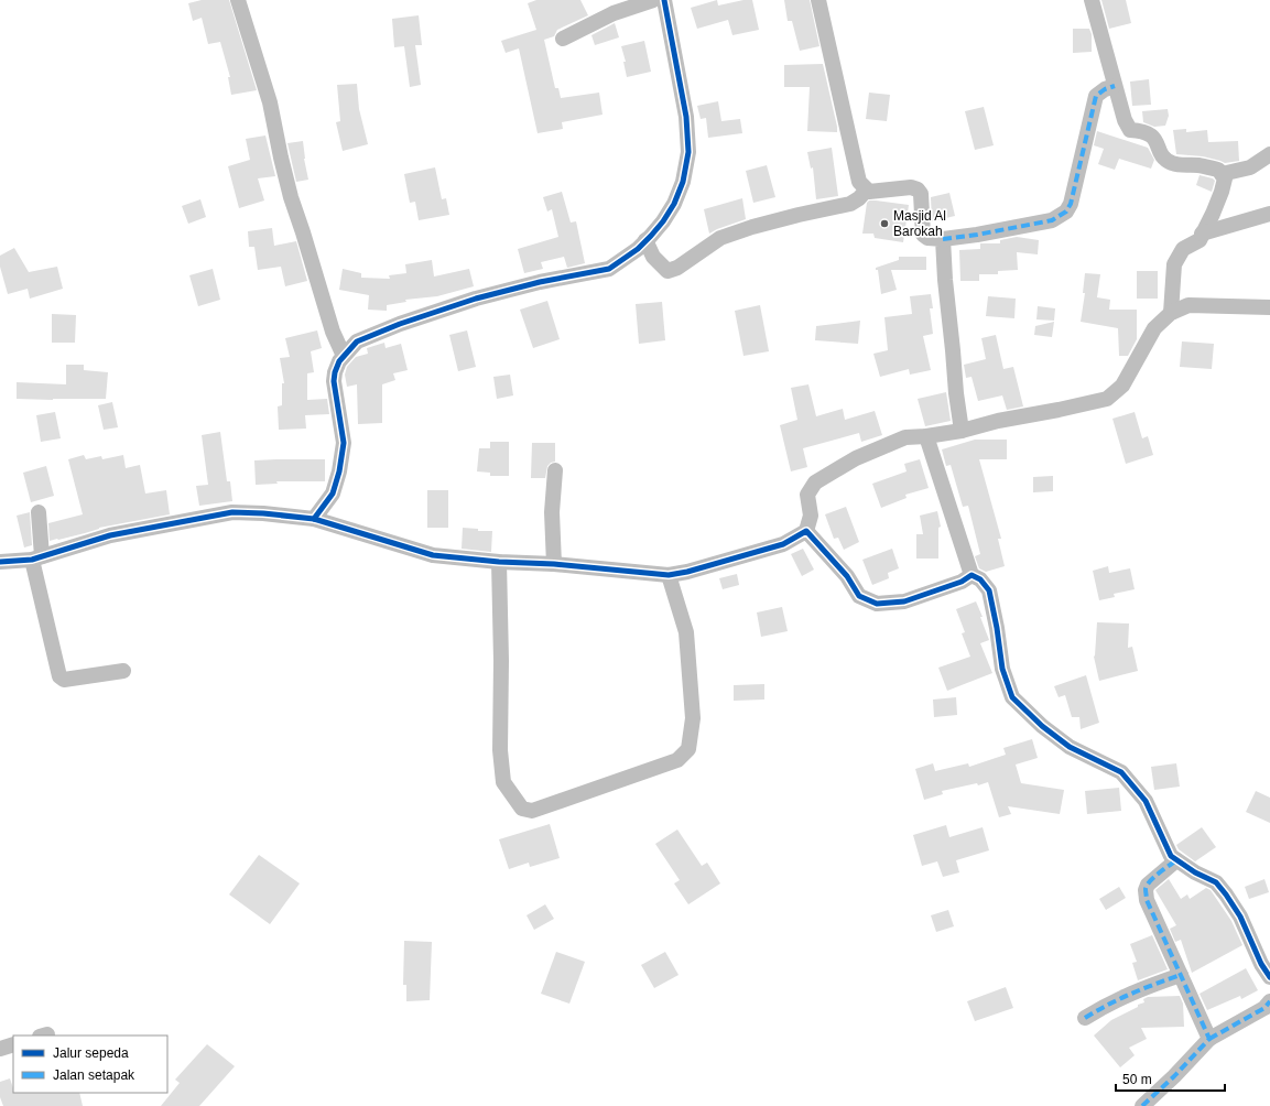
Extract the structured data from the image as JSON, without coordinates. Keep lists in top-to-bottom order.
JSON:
{
  "places": ["Masjid Al Barokah"],
  "legend": ["Jalur sepeda", "Jalan setapak"],
  "scale_bar": "50 m"
}
